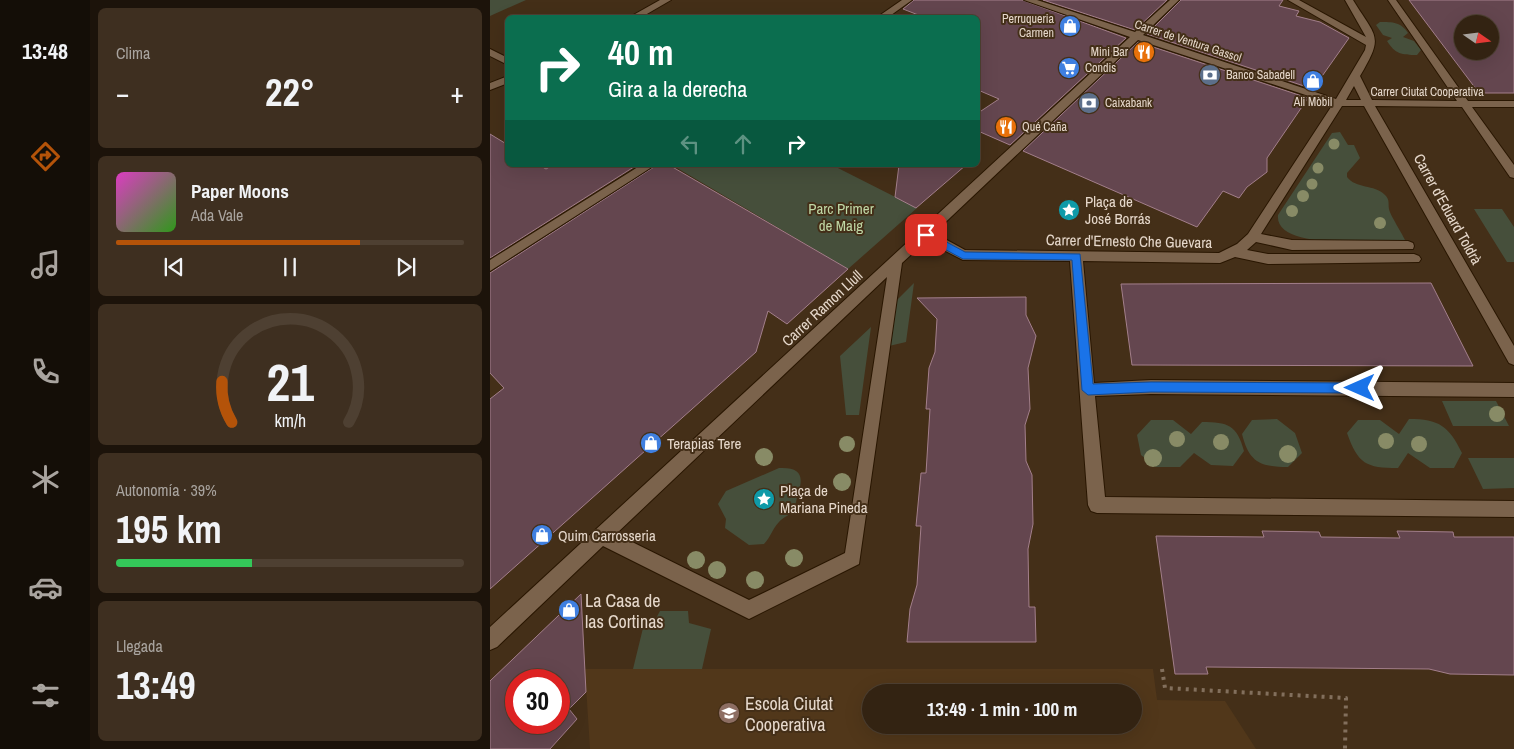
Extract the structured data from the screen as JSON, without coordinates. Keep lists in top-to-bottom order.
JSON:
{
  "streets": {
    "street": [
      "Carrer de Ventura Gassol",
      "Carrer Ciutat Cooperativa",
      "Carrer d'Eduard Toldrà",
      "Carrer d'Ernesto Che Guevara",
      "Carrer Ramon Llull"
    ]
  },
  "crossings": [
    ["Carrer de Ventura Gassol", "Carrer Ciutat Cooperativa"],
    ["Carrer de Ventura Gassol", "Carrer Ramon Llull"],
    ["Carrer Ciutat Cooperativa", "Carrer d'Eduard Toldrà"],
    ["Carrer d'Ernesto Che Guevara", "Carrer Ramon Llull"]
  ],
  "parks": ["Parc Primer de Maig"],
  "places": {
    "shop": [
      "Perruqueria Carmen",
      "Ali Mòbil",
      "Terapias Tere",
      "Quim Carrosseria",
      "La Casa de las Cortinas"
    ],
    "restaurant": ["Mini Bar", "Qué Caña"],
    "supermarket": ["Condis"],
    "bank": ["Banco Sabadell", "Caixabank"],
    "place": ["Plaça de José Borrás", "Plaça de Mariana Pineda"],
    "school or university": ["Escola Ciutat Cooperativa"]
  },
  "north": "right",
  "page": {
    "tabs": "13:48",
    "tile": [
      "Clima",
      ["Autonomía · 39%", "195 km"],
      ["Llegada", "13:49"]
    ],
    "turn": ["40 m", "Gira a la derecha"],
    "heat": ["−", "22°", "+"],
    "song": ["Paper Moons", "Ada Vale"],
    "limit": "30",
    "trip": "13:49 · 1 min · 100 m",
    "gauge": ["21", "km/h"]
  }
}
